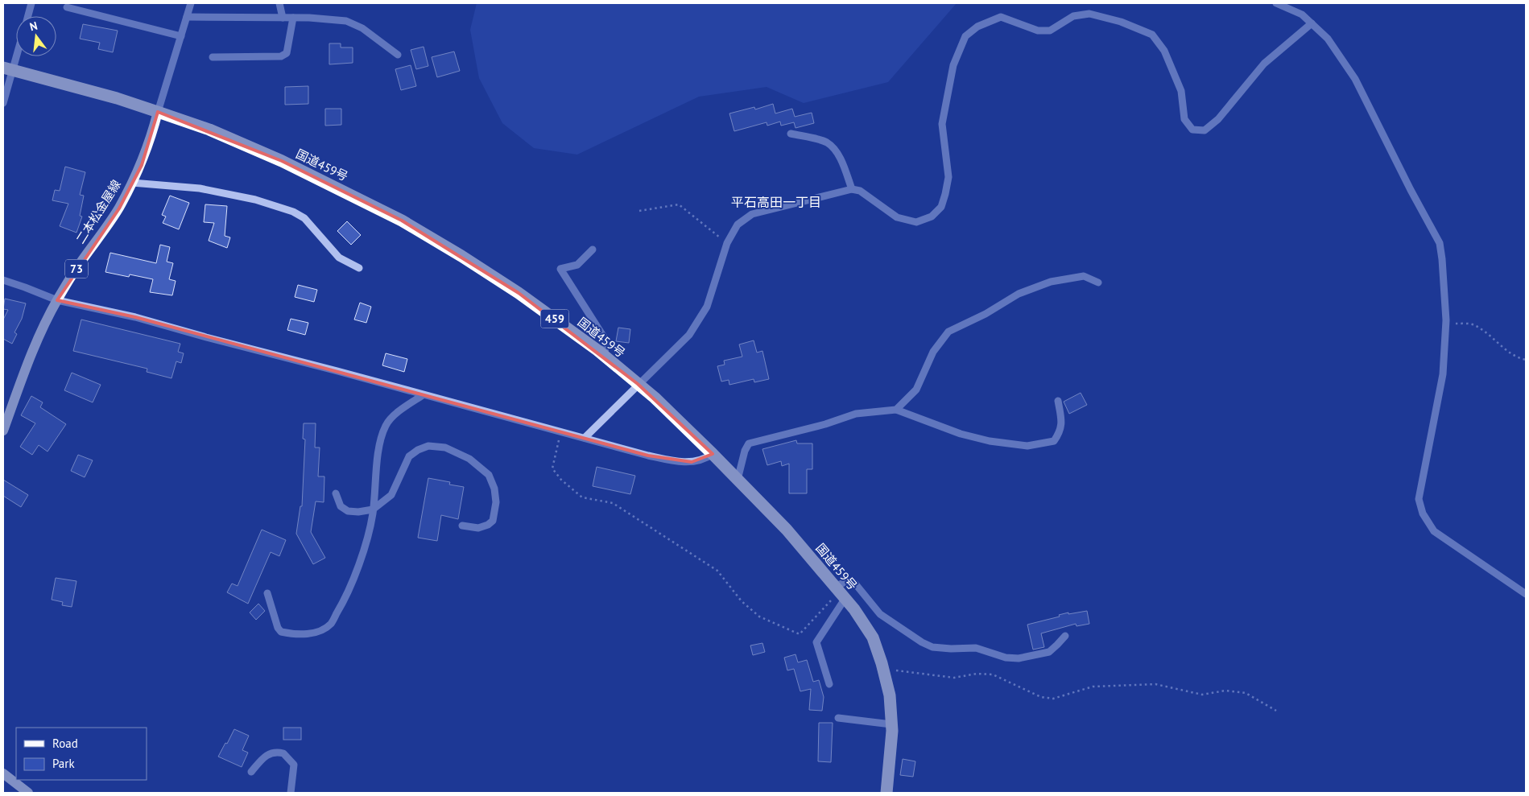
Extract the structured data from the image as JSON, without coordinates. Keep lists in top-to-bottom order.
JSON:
{
  "streets": {
    "highway": ["国道459号", "459"],
    "main road": ["二本松金屋線", "73"]
  },
  "crossings": [
    ["国道459号", "二本松金屋線"]
  ],
  "districts": ["平石高田一丁目"],
  "legend": ["Road", "Park"],
  "north": "top"
}
